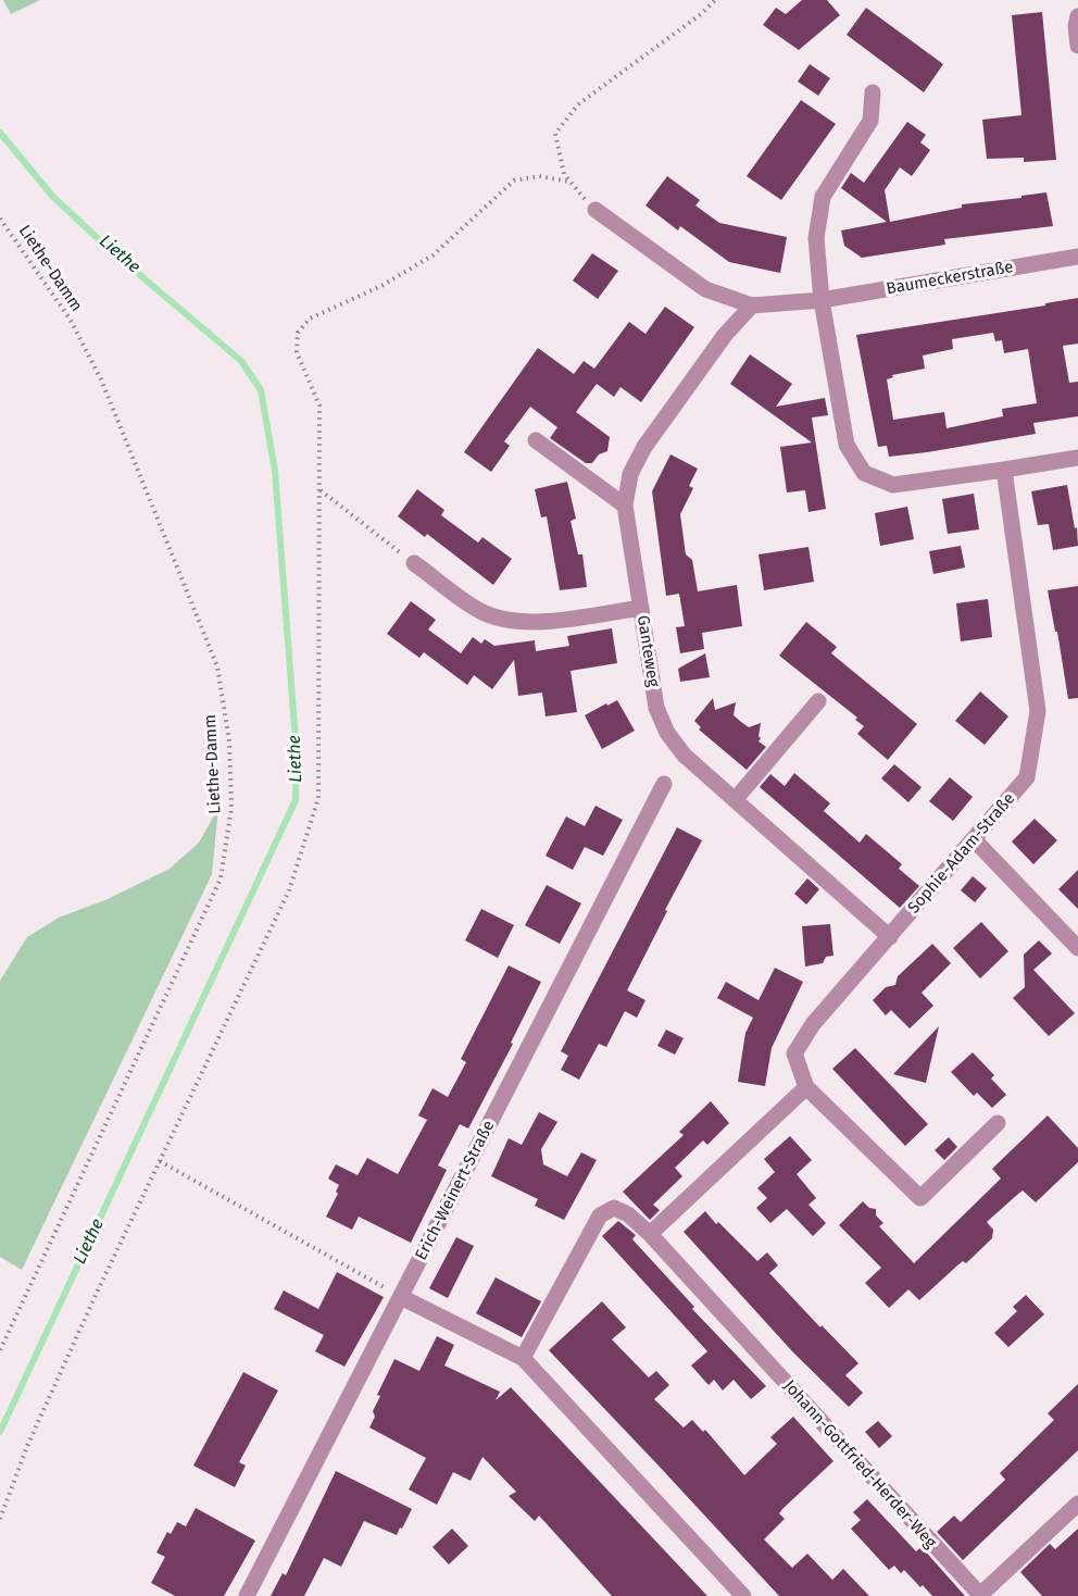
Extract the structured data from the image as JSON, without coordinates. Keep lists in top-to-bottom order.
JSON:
{
  "streets": {
    "street": [
      "Baumeckerstraße",
      "Ganteweg",
      "Sophie-Adam-Straße",
      "Erich-Weinert-Straße",
      "Johann-Gottfried-Herder-Weg"
    ],
    "path": ["Liethe-Damm"]
  },
  "crossings": [
    ["Baumeckerstraße", "Ganteweg"],
    ["Ganteweg", "Sophie-Adam-Straße"]
  ],
  "water": ["Liethe"]
}
